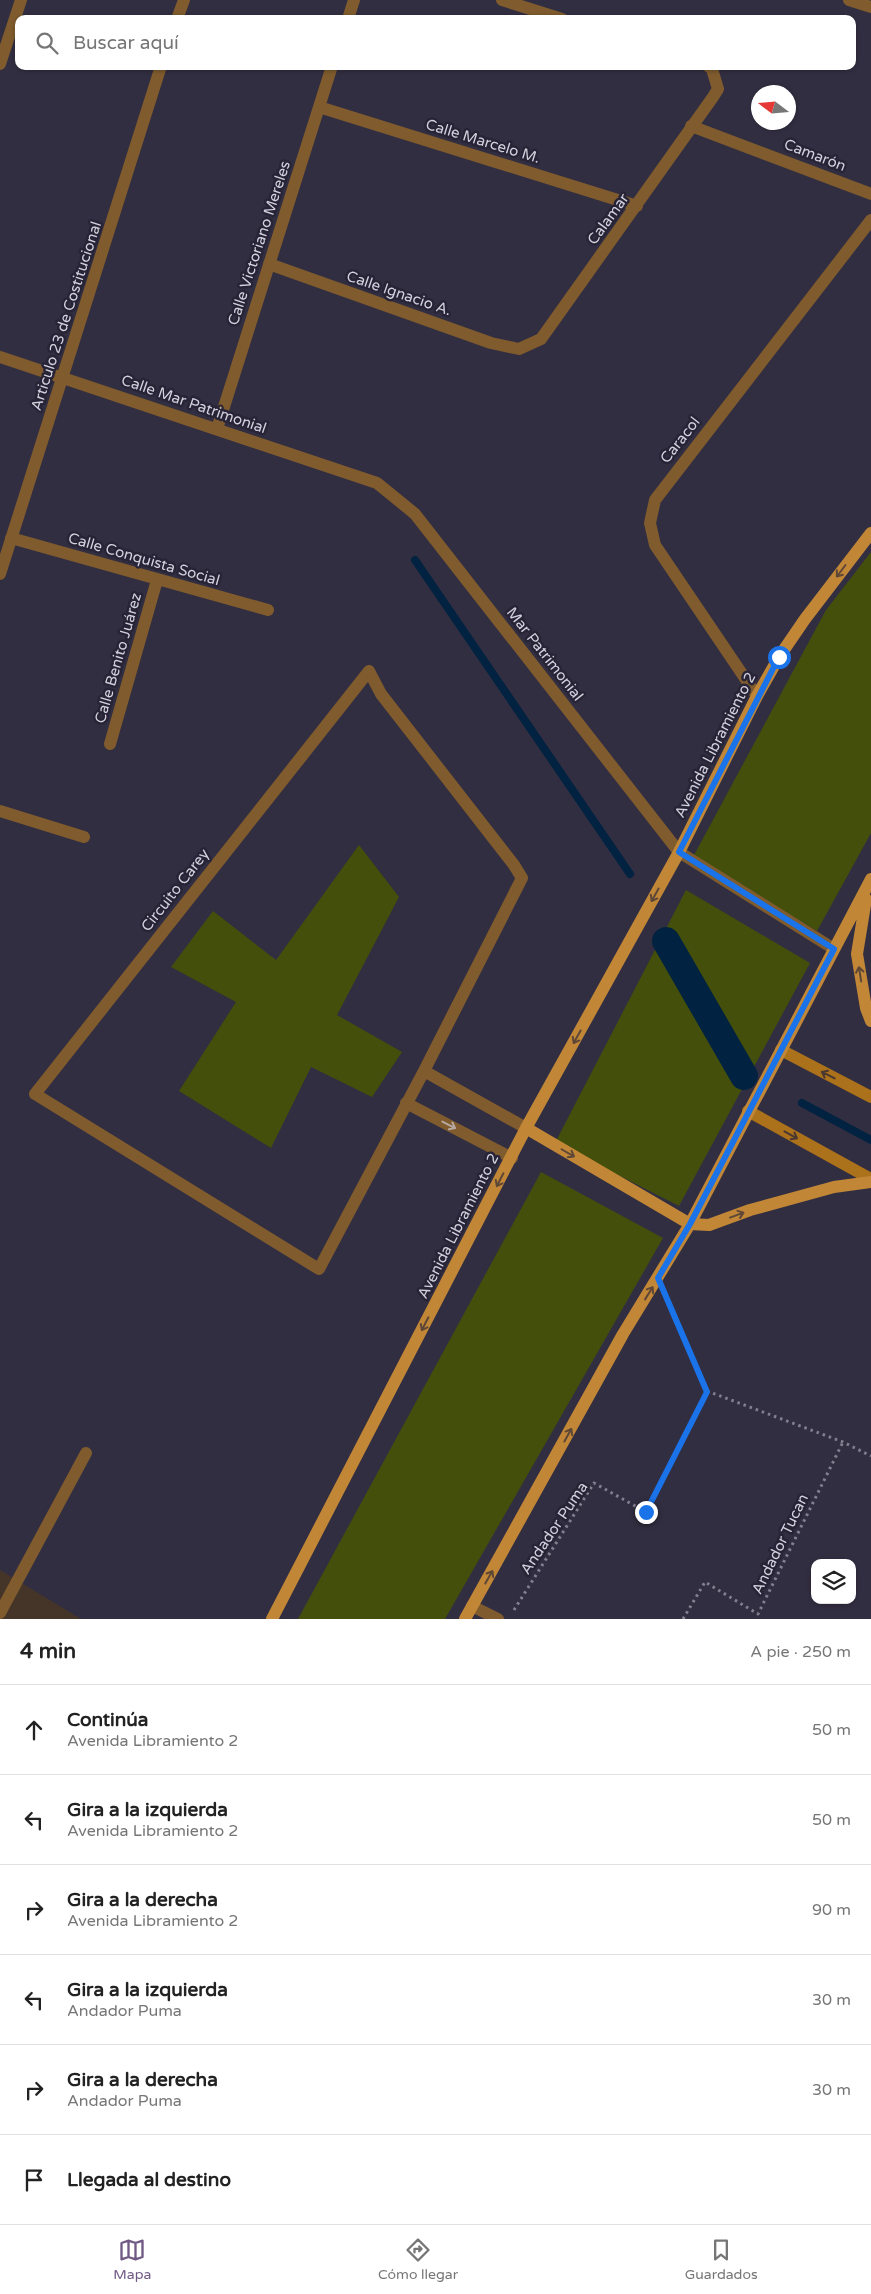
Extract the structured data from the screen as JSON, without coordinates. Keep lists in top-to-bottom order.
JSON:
{
  "streets": {
    "main road": ["Avenida Libramiento 2"],
    "street": [
      "Calle Marcelo M.",
      "Camarón",
      "Calamar",
      "Calle Victoriano Mereles",
      "Calle Ignacio A.",
      "Articulo 23 de Costitucional",
      "Calle Mar Patrimonial",
      "Caracol",
      "Calle Conquista Social",
      "Mar Patrimonial",
      "Calle Benito Juárez",
      "Circuito Carey"
    ],
    "path": ["Andador Puma", "Andador Tucan"]
  },
  "crossings": [
    ["Calle Marcelo M.", "Calamar"],
    ["Calle Marcelo M.", "Calle Victoriano Mereles"],
    ["Camarón", "Calamar"],
    ["Calamar", "Calle Ignacio A."],
    ["Calle Victoriano Mereles", "Calle Ignacio A."],
    ["Calle Victoriano Mereles", "Calle Mar Patrimonial"],
    ["Articulo 23 de Costitucional", "Calle Mar Patrimonial"],
    ["Articulo 23 de Costitucional", "Calle Conquista Social"],
    ["Calle Mar Patrimonial", "Mar Patrimonial"],
    ["Caracol", "Avenida Libramiento 2"],
    ["Calle Conquista Social", "Calle Benito Juárez"],
    ["Mar Patrimonial", "Avenida Libramiento 2"]
  ],
  "one_way": ["Avenida Libramiento 2"],
  "north": "left",
  "page": {
    "search": "Buscar aquí",
    "heading": ["4 min", "A pie · 250 m"],
    "list": [
      ["Continúa", "Avenida Libramiento 2", "50 m"],
      ["Gira a la izquierda", "Avenida Libramiento 2", "50 m"],
      ["Gira a la derecha", "Avenida Libramiento 2", "90 m"],
      ["Gira a la izquierda", "Andador Puma", "30 m"],
      ["Gira a la derecha", "Andador Puma", "30 m"],
      "Llegada al destino"
    ],
    "nav": ["Mapa", "Cómo llegar", "Guardados"]
  }
}
